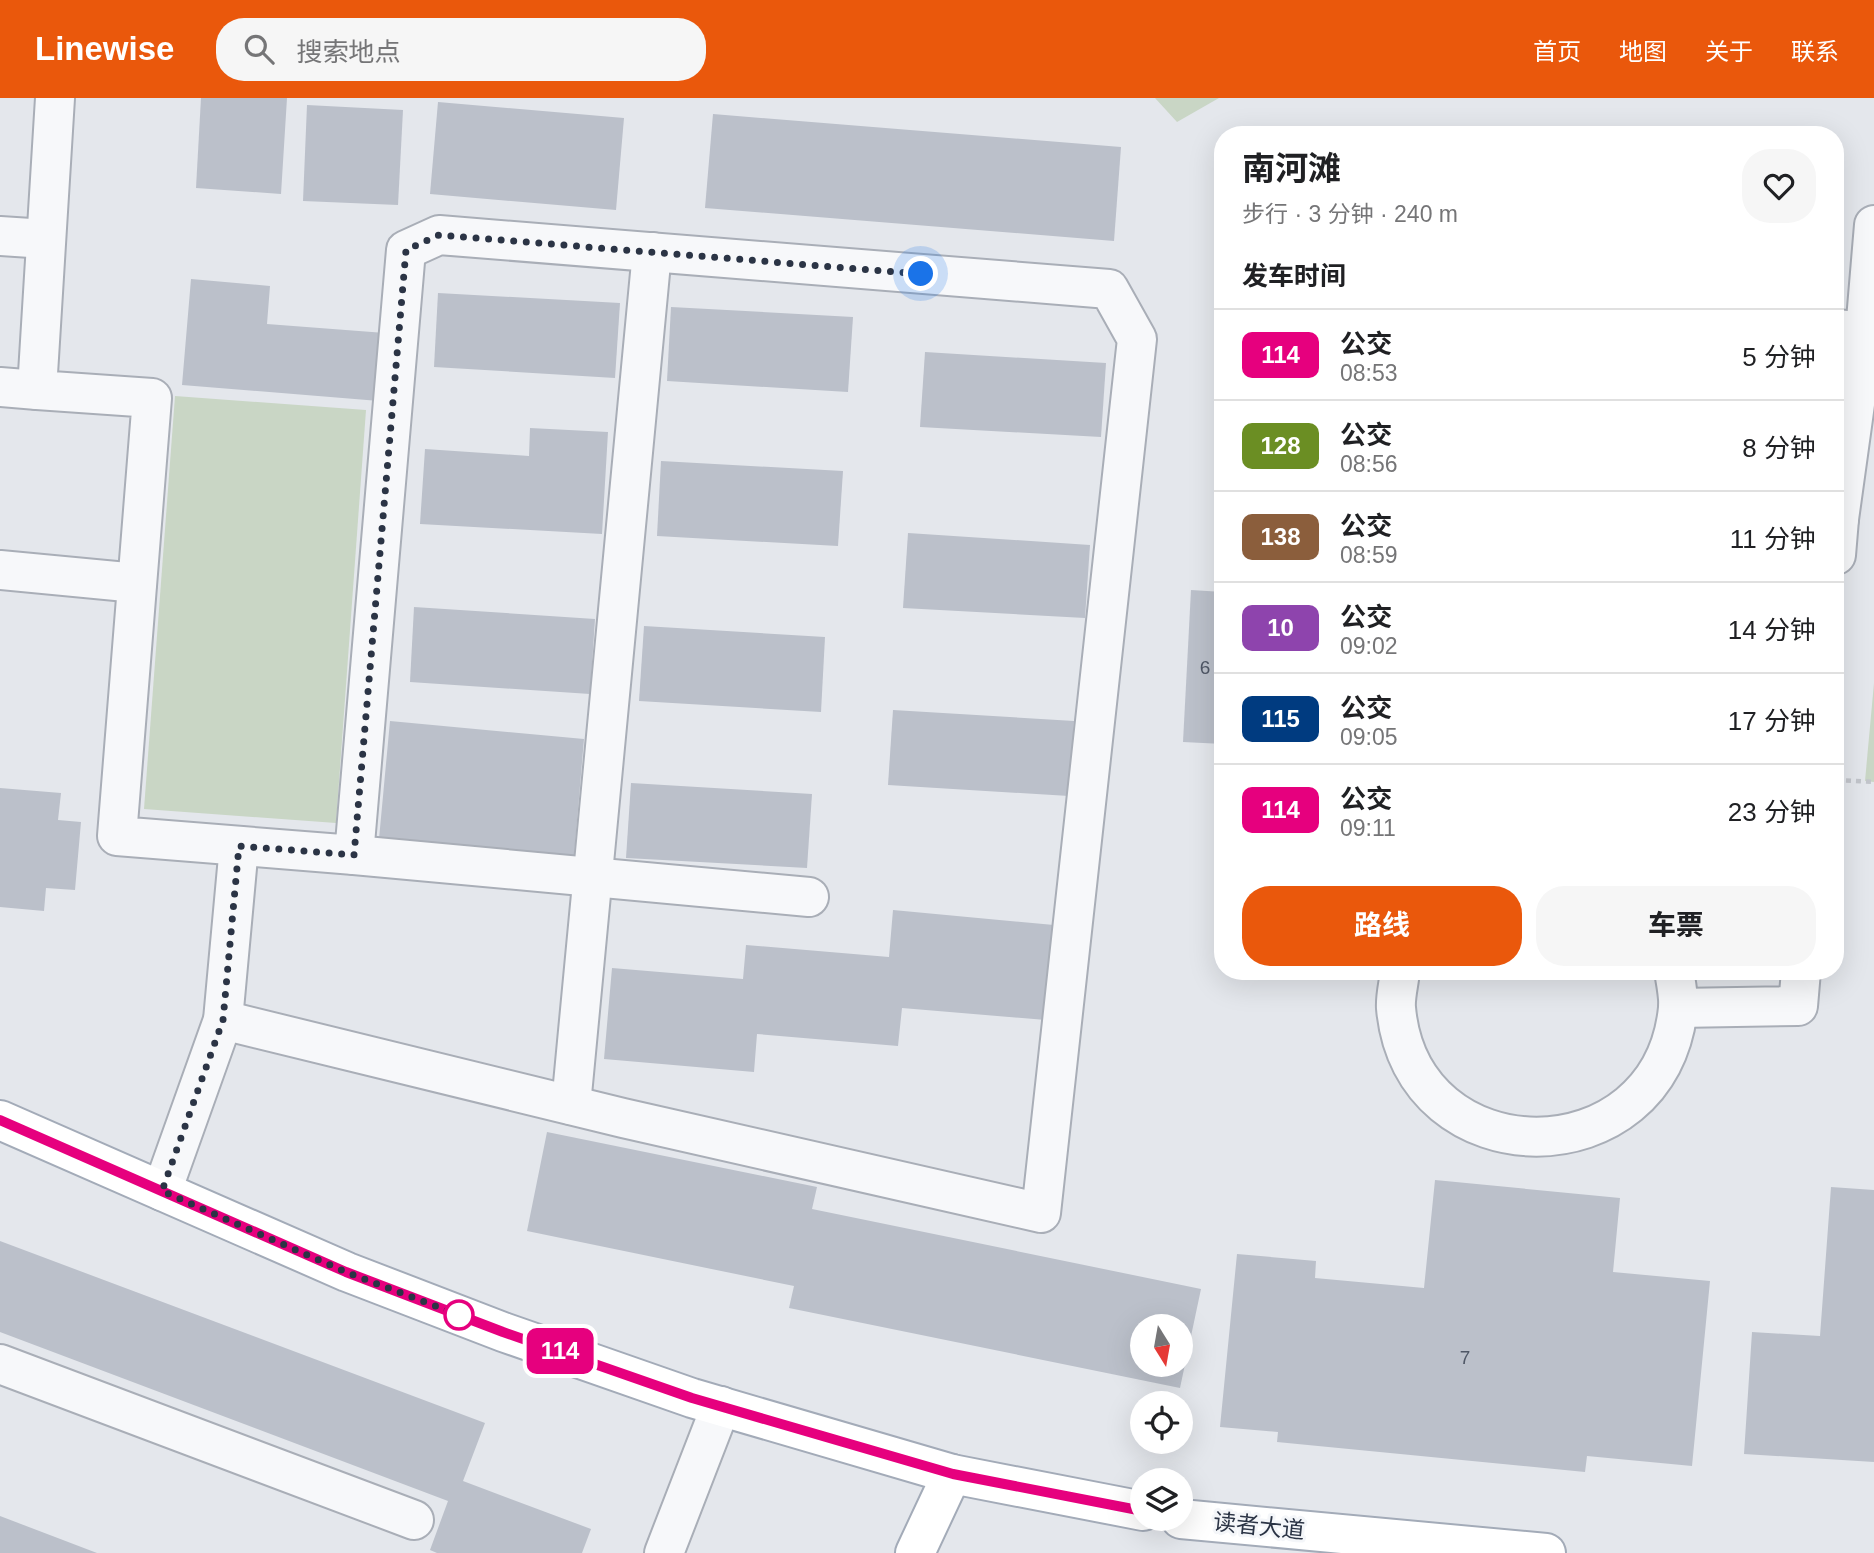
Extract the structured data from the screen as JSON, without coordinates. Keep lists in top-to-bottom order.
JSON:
{
  "streets": {
    "main road": ["读者大道"]
  },
  "lines": ["bus line 114"],
  "house_numbers": ["6", "7"],
  "north": "bottom",
  "page": {
    "header": "Linewise",
    "search": "搜索地点",
    "nav": [
      "首页",
      "地图",
      "关于",
      "联系"
    ],
    "on_map": "114",
    "heading": [
      ["南河滩", "步行 · 3 分钟 · 240 m"],
      "发车时间"
    ],
    "list": [
      {
        "mark": "114",
        "name": "公交",
        "note": "08:53",
        "value": "5 分钟"
      },
      {
        "mark": "128",
        "name": "公交",
        "note": "08:56",
        "value": "8 分钟"
      },
      {
        "mark": "138",
        "name": "公交",
        "note": "08:59",
        "value": "11 分钟"
      },
      {
        "mark": "10",
        "name": "公交",
        "note": "09:02",
        "value": "14 分钟"
      },
      {
        "mark": "115",
        "name": "公交",
        "note": "09:05",
        "value": "17 分钟"
      },
      {
        "mark": "114",
        "name": "公交",
        "note": "09:11",
        "value": "23 分钟"
      }
    ],
    "buttons": ["路线", "车票"]
  }
}
